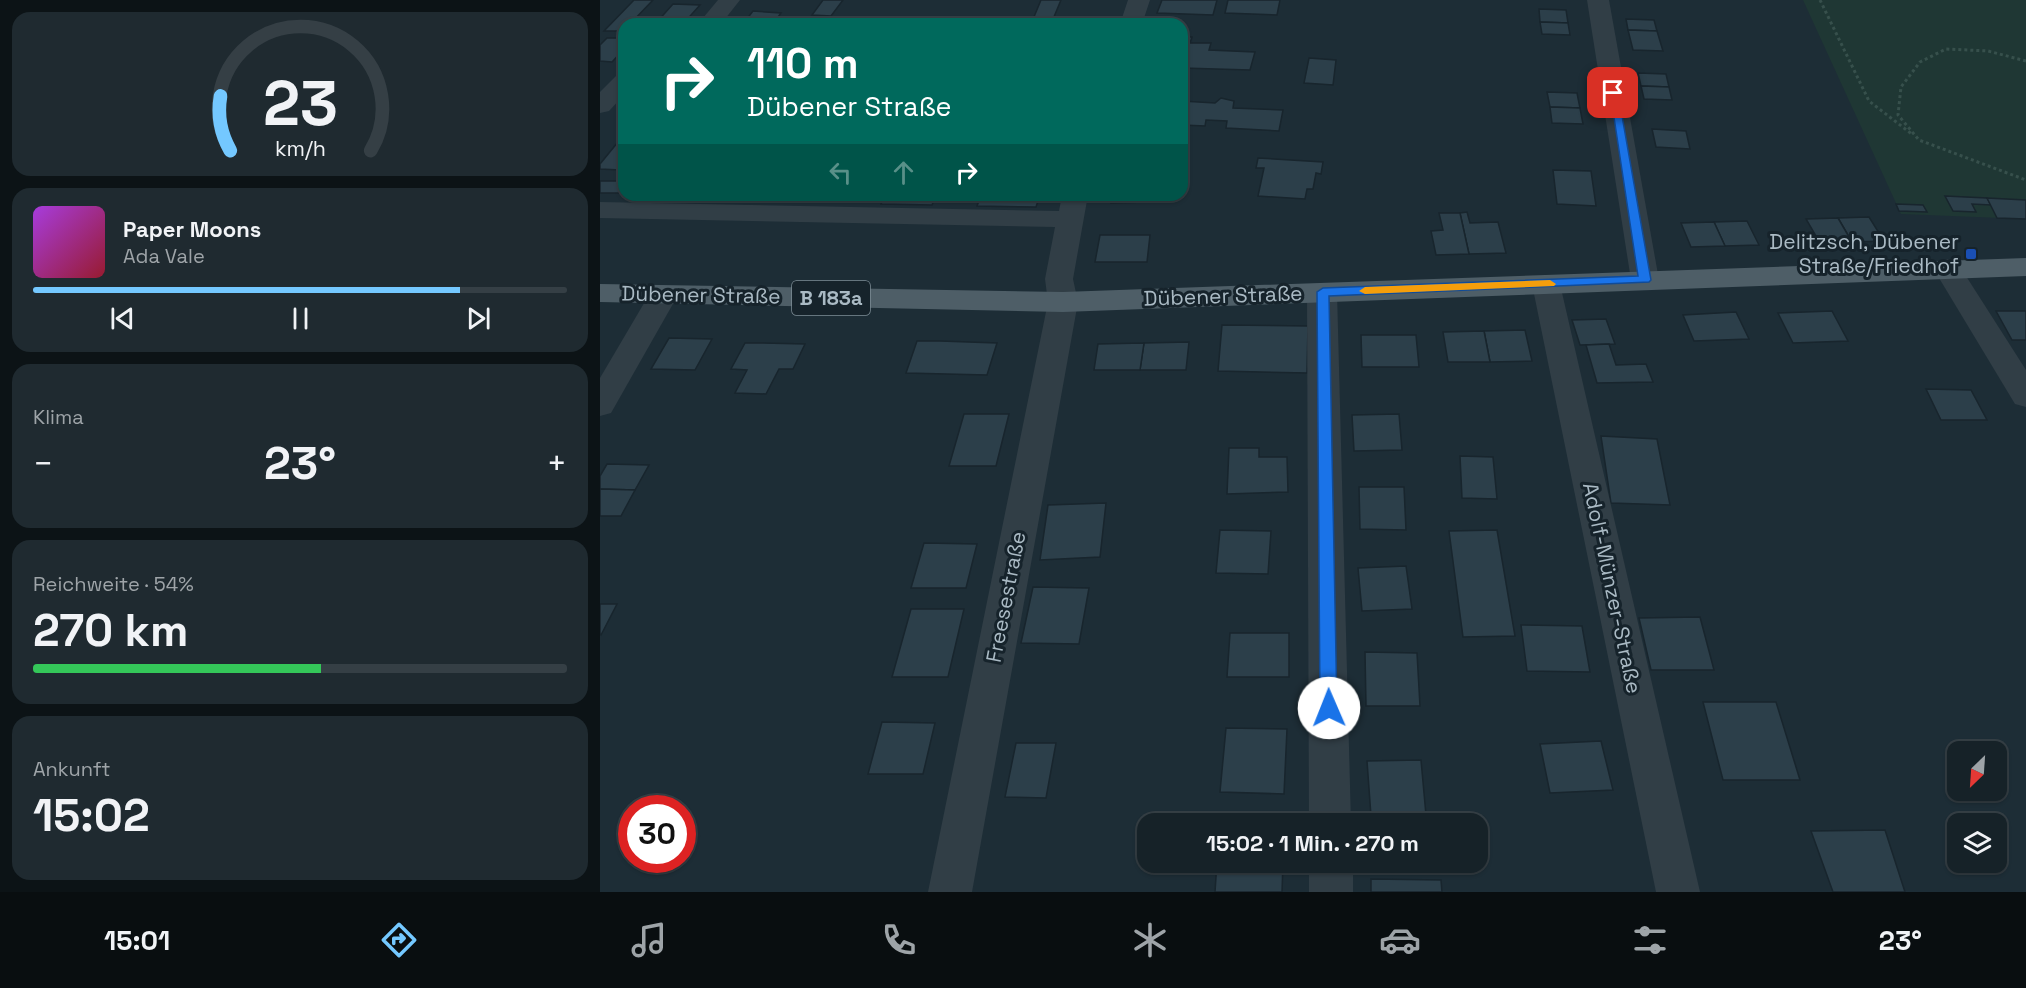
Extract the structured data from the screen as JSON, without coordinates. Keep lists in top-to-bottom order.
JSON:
{
  "streets": {
    "main road": ["Dübener Straße", "B 183a"],
    "street": ["Adolf-Münzer-Straße", "Freesestraße"]
  },
  "crossings": [
    ["Dübener Straße", "Adolf-Münzer-Straße"],
    ["Dübener Straße", "Freesestraße"]
  ],
  "places": {
    "transit": ["Delitzsch, Dübener Straße/Friedhof"]
  },
  "north": "bottom left",
  "page": {
    "turn": ["110 m", "Dübener Straße"],
    "song": ["Paper Moons", "Ada Vale"],
    "tile": [
      "Klima",
      ["Reichweite · 54%", "270 km"],
      ["Ankunft", "15:02"]
    ],
    "heat": ["−", "23°", "+"],
    "limit": "30",
    "trip": "15:02 · 1 Min. · 270 m",
    "tabs": ["15:01", "23°"],
    "gauge": ["23", "km/h"]
  }
}
